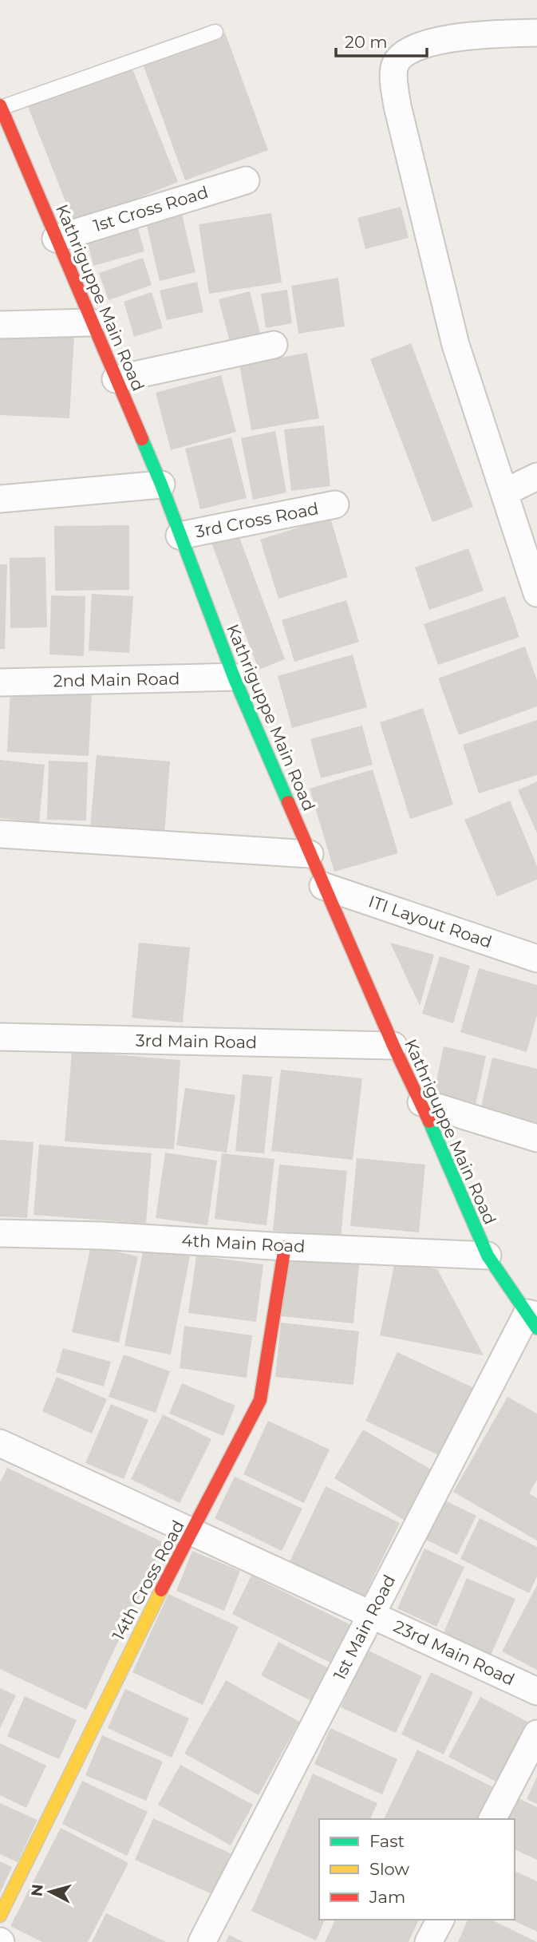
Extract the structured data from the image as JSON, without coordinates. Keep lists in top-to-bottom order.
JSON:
{
  "streets": {
    "main road": ["Kathriguppe Main Road", "14th Cross Road"],
    "street": [
      "1st Cross Road",
      "3rd Cross Road",
      "2nd Main Road",
      "ITI Layout Road",
      "3rd Main Road",
      "4th Main Road",
      "1st Main Road",
      "23rd Main Road"
    ]
  },
  "crossings": [
    ["1st Cross Road", "Kathriguppe Main Road"],
    ["Kathriguppe Main Road", "3rd Cross Road"],
    ["Kathriguppe Main Road", "2nd Main Road"],
    ["Kathriguppe Main Road", "ITI Layout Road"],
    ["Kathriguppe Main Road", "3rd Main Road"],
    ["Kathriguppe Main Road", "4th Main Road"],
    ["Kathriguppe Main Road", "1st Main Road"],
    ["4th Main Road", "14th Cross Road"],
    ["14th Cross Road", "23rd Main Road"],
    ["1st Main Road", "23rd Main Road"]
  ],
  "legend": ["Fast", "Slow", "Jam"],
  "scale_bar": "20 m",
  "north": "left"
}
